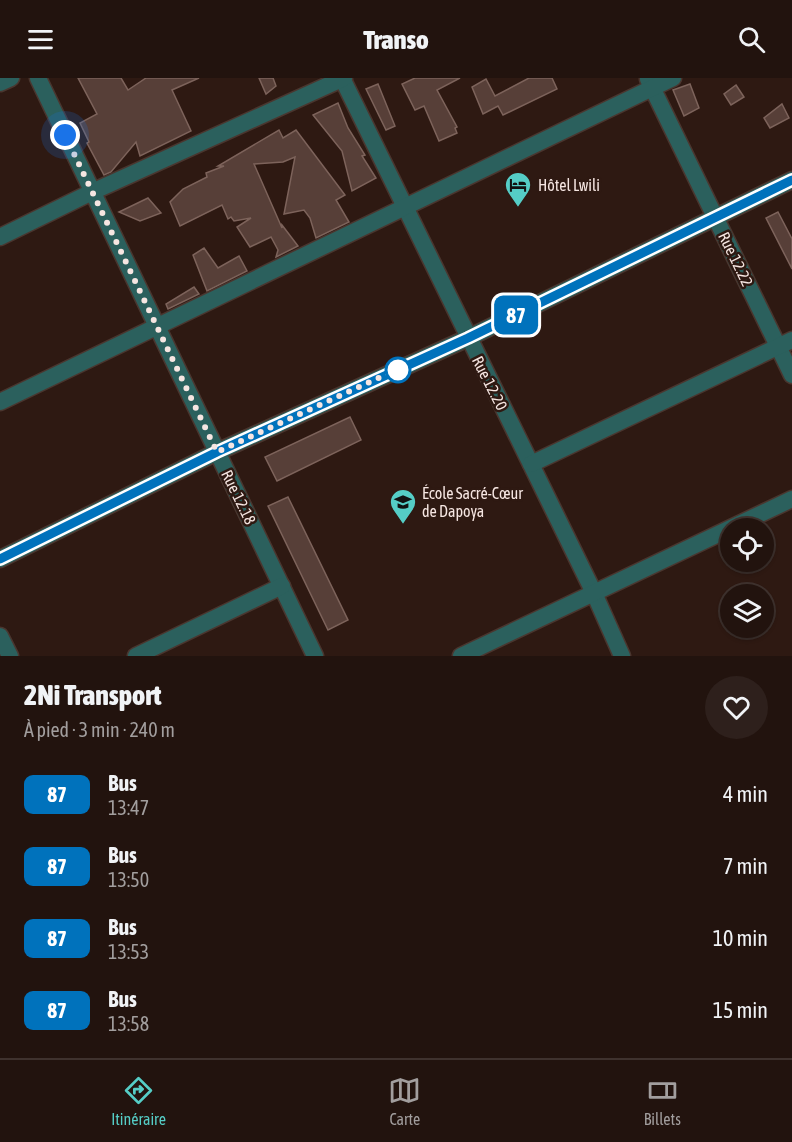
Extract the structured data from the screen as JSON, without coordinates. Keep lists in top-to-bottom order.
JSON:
{
  "streets": {
    "street": ["Rue 12.22", "Rue 12.20", "Rue 12.18"]
  },
  "places": {
    "hotel": ["Hôtel Lwili"],
    "school or university": ["École Sacré-Cœur de Dapoya"]
  },
  "lines": ["bus line 87"],
  "page": {
    "header": "Transo",
    "on_map": "87",
    "heading": ["2Ni Transport", "À pied · 3 min · 240 m"],
    "list": [
      {
        "mark": "87",
        "name": "Bus",
        "note": "13:47",
        "value": "4 min"
      },
      {
        "mark": "87",
        "name": "Bus",
        "note": "13:50",
        "value": "7 min"
      },
      {
        "mark": "87",
        "name": "Bus",
        "note": "13:53",
        "value": "10 min"
      },
      {
        "mark": "87",
        "name": "Bus",
        "note": "13:58",
        "value": "15 min"
      }
    ],
    "tabs": ["Itinéraire", "Carte", "Billets"]
  }
}
